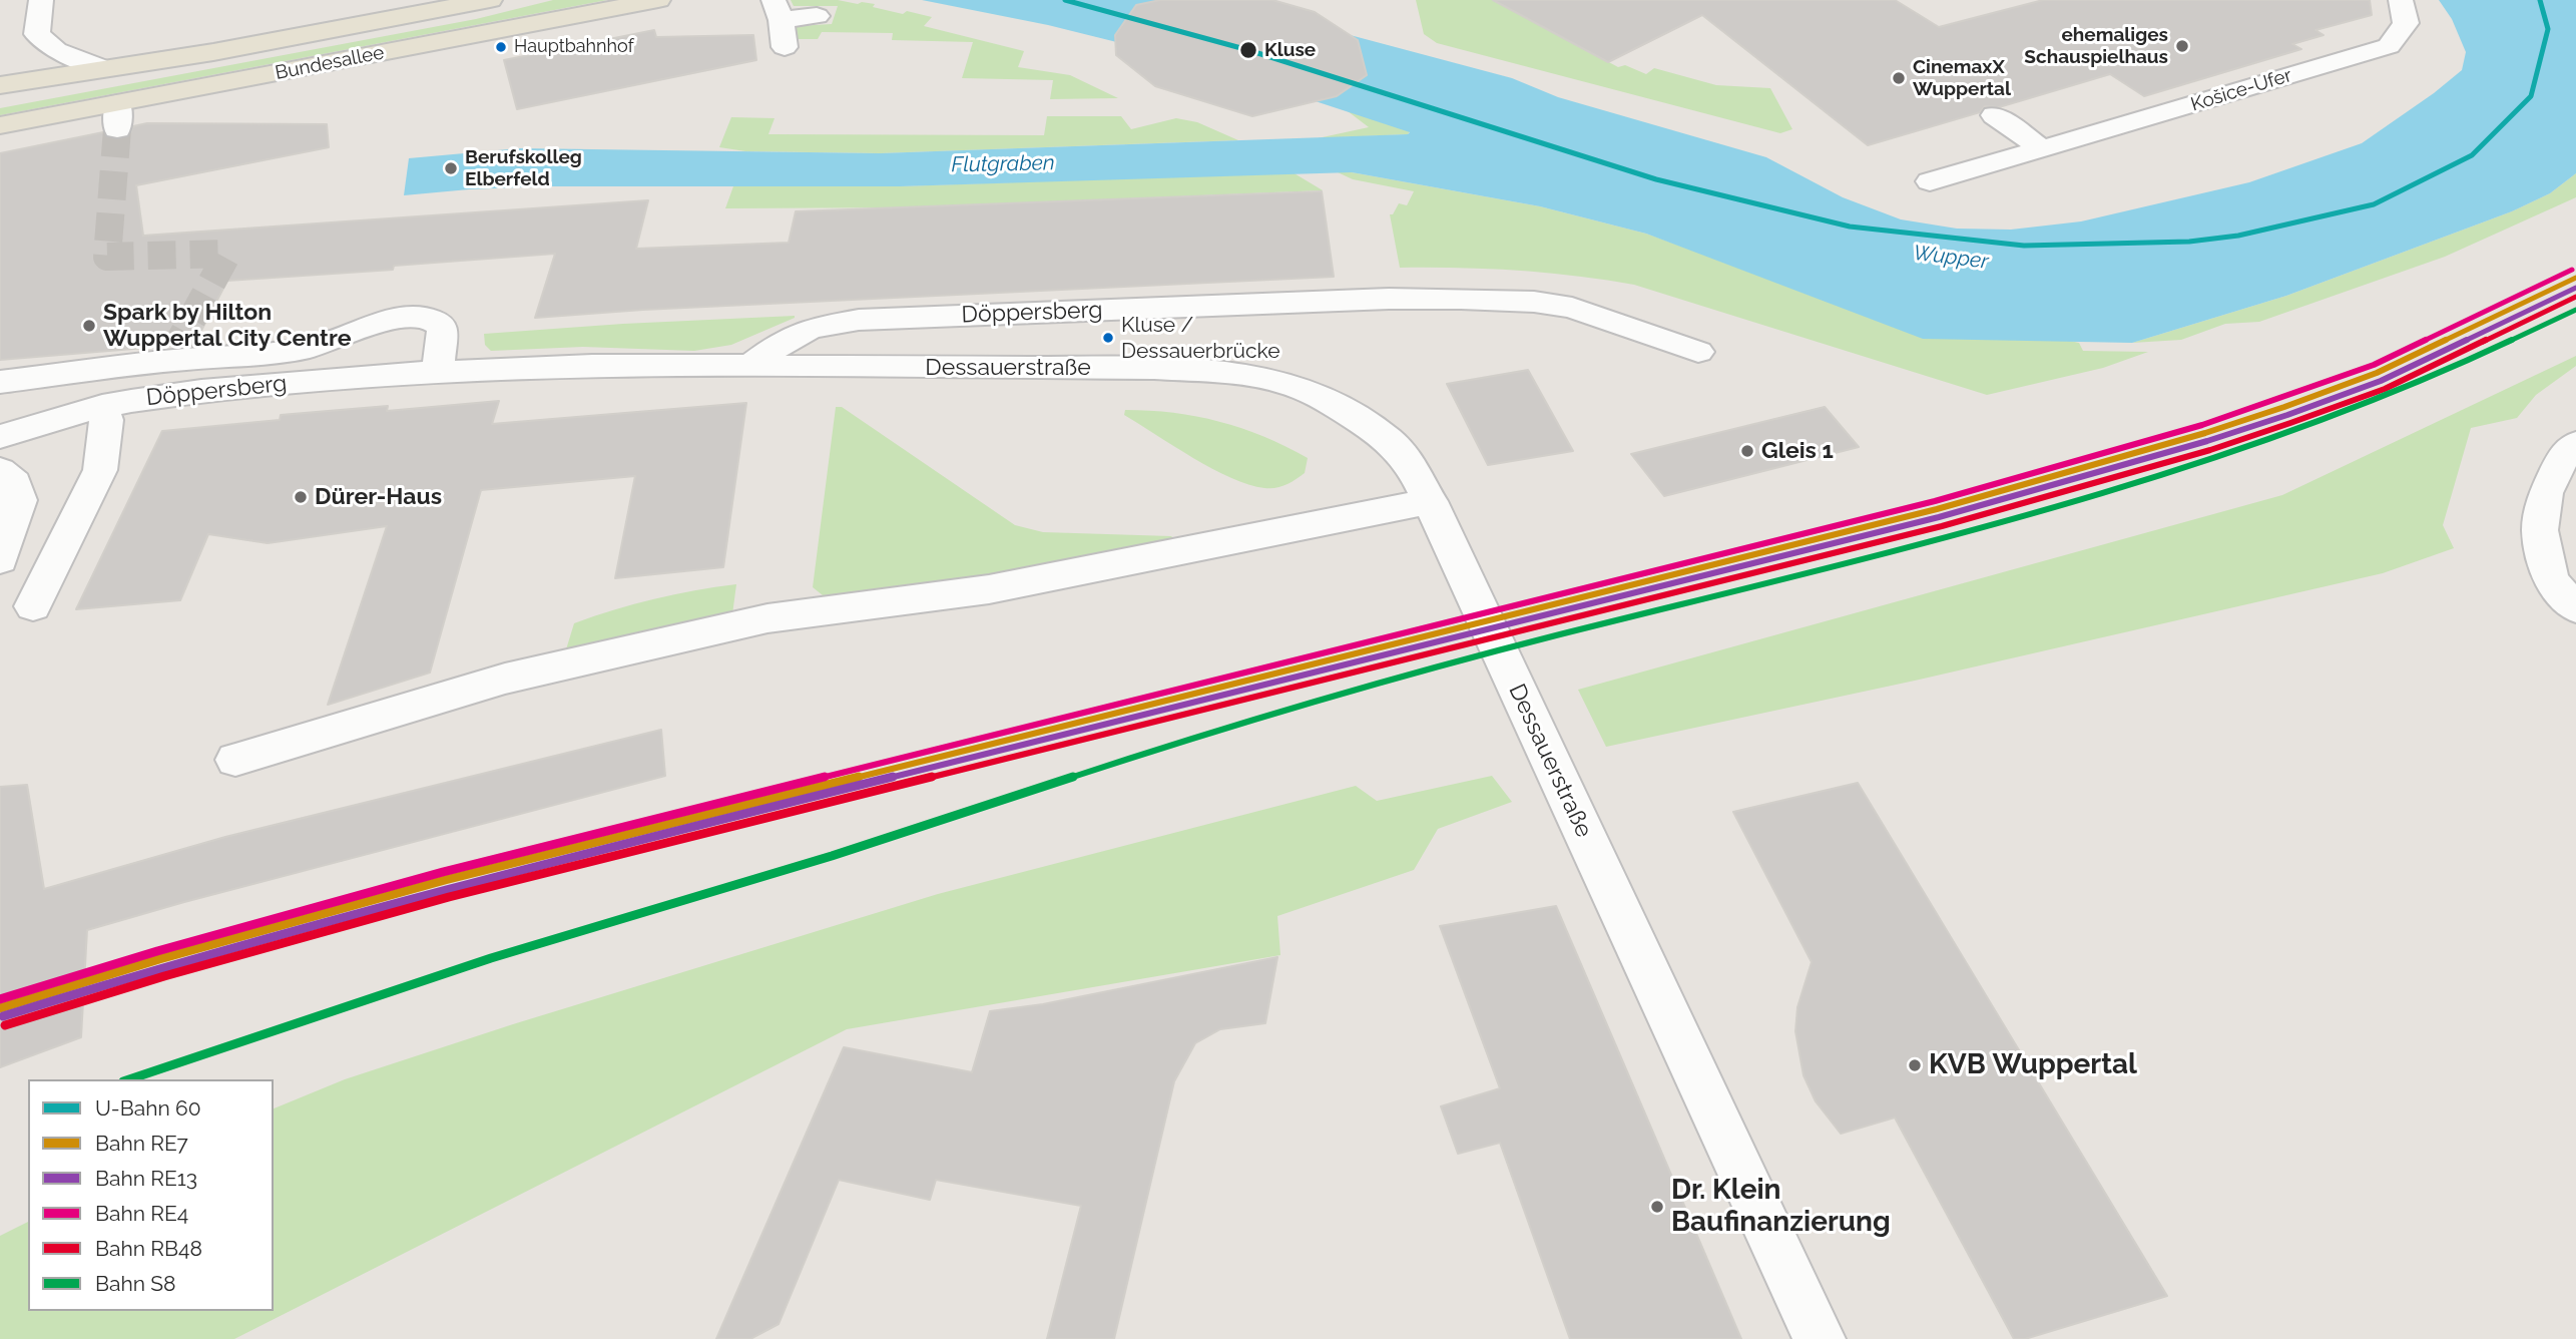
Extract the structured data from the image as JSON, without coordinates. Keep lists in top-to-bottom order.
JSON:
{
  "streets": {
    "main road": ["Bundesallee"],
    "street": ["Košice-Ufer", "Döppersberg", "Dessauerstraße"]
  },
  "crossings": [
    ["Döppersberg", "Dessauerstraße"]
  ],
  "water": ["Flutgraben", "Wupper"],
  "places": [
    "ehemaliges Schauspielhaus",
    "Hauptbahnhof",
    "Kluse",
    "CinemaxX Wuppertal",
    "Berufskolleg Elberfeld",
    "Spark by Hilton Wuppertal City Centre",
    "Kluse / Dessauerbrücke",
    "Gleis 1",
    "Dürer-Haus",
    "KVB Wuppertal",
    "Dr. Klein Baufinanzierung"
  ],
  "lines": [
    "metro line 60",
    "rail line RE4",
    "rail line RE7",
    "rail line RE13",
    "rail line RB48",
    "rail line S8"
  ],
  "legend": [
    "U-Bahn 60",
    "Bahn RE7",
    "Bahn RE13",
    "Bahn RE4",
    "Bahn RB48",
    "Bahn S8"
  ]
}
